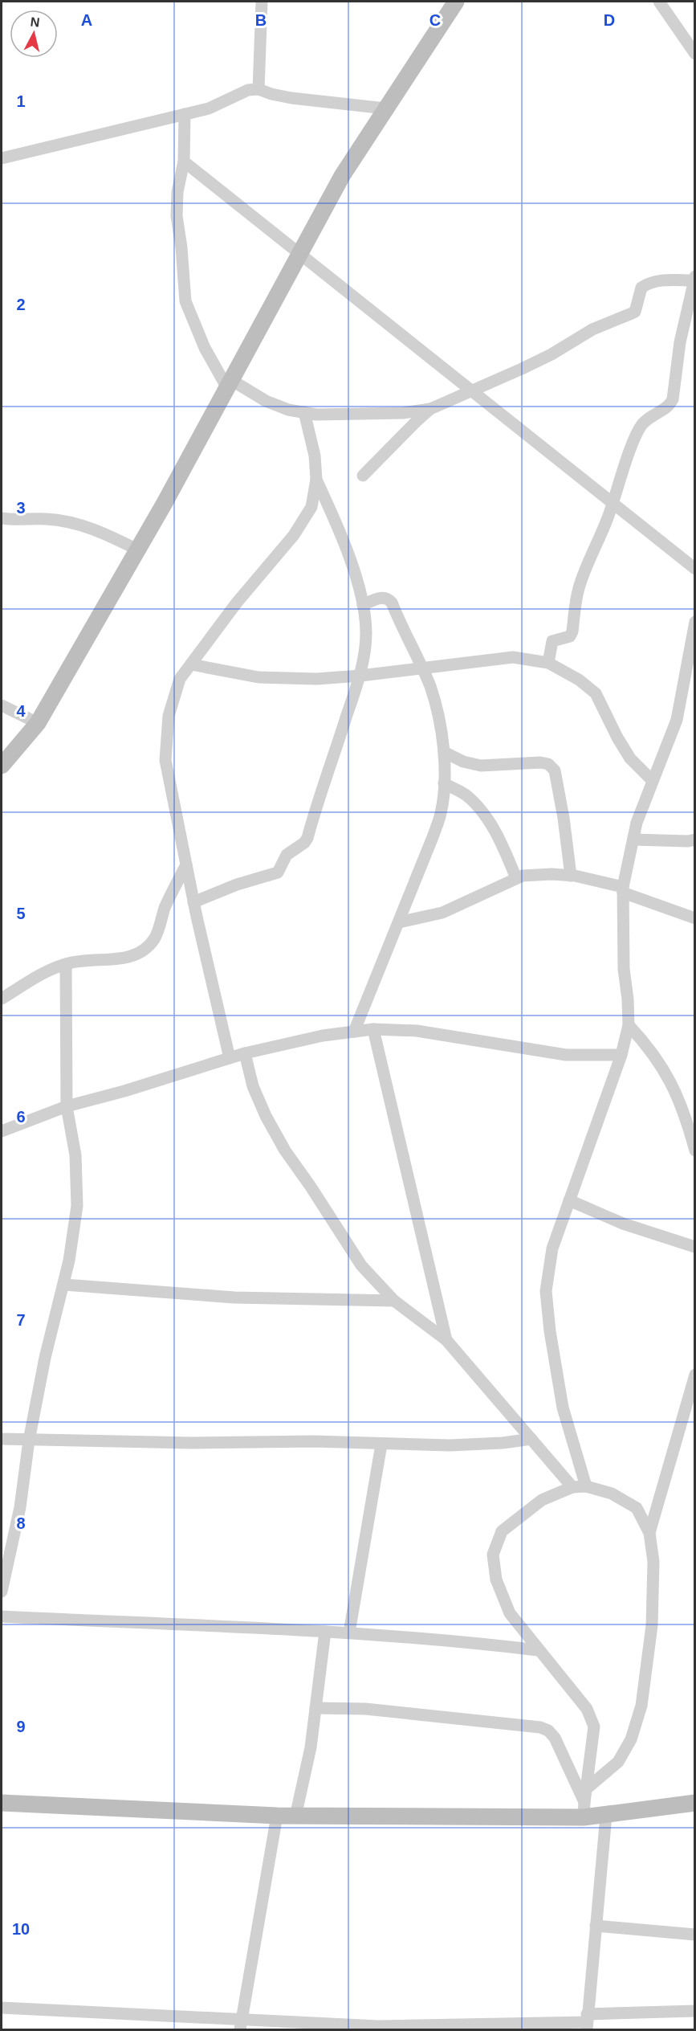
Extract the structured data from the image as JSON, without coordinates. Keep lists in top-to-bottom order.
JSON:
{
  "north": "top",
  "grid": {
    "columns": [
      "A",
      "B",
      "C",
      "D"
    ],
    "rows": [
      "1",
      "2",
      "3",
      "4",
      "5",
      "6",
      "7",
      "8",
      "9",
      "10"
    ]
  }
}
